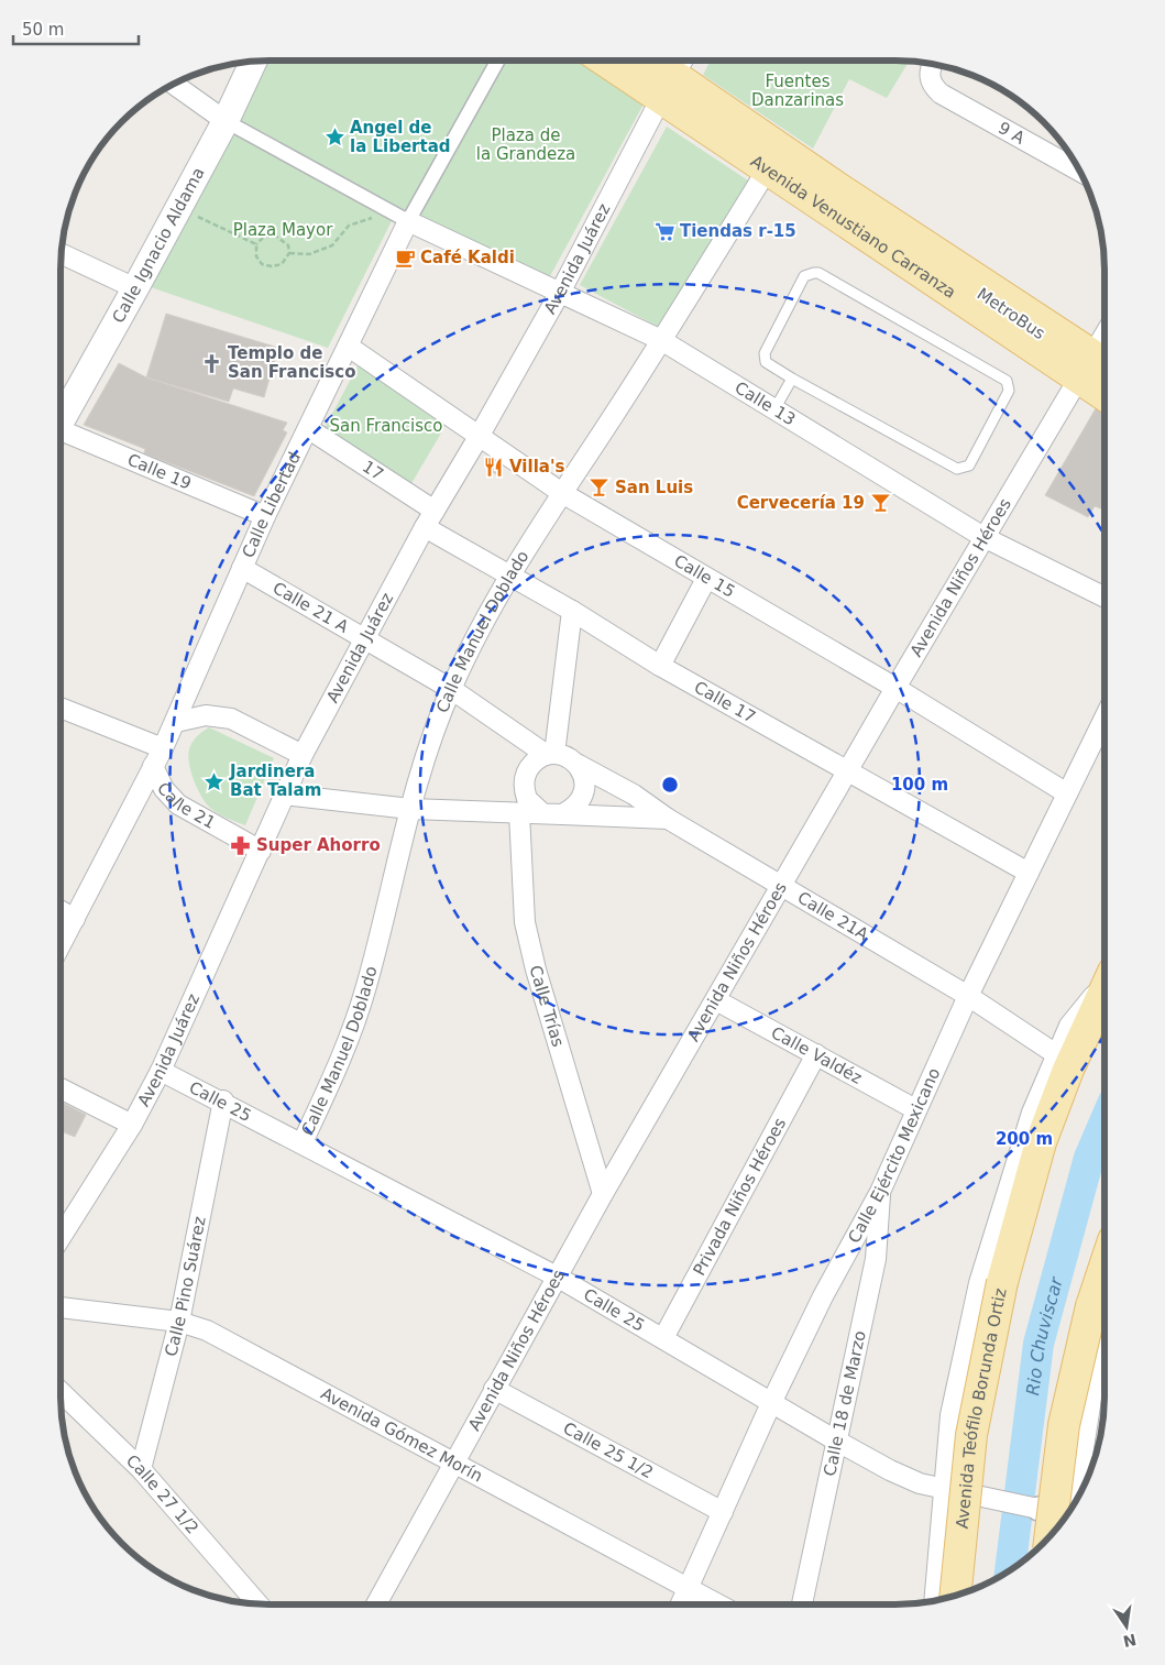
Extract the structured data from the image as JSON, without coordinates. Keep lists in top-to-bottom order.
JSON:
{
  "streets": {
    "main road": ["Avenida Venustiano Carranza", "Calle Ignacio Aldama", "Avenida Teófilo Borunda Ortiz"],
    "street": [
      "9 A",
      "Avenida Juárez",
      "Calle 13",
      "17",
      "Calle 19",
      "Calle Libertad",
      "Calle 15",
      "Avenida Niños Héroes",
      "Calle 21 A",
      "Calle Manuel Doblado",
      "Calle 17",
      "Calle 21",
      "Calle 21A",
      "Calle Trías",
      "Calle Valdéz",
      "Calle 25",
      "Calle Ejército Mexicano",
      "Privada Niños Héroes",
      "Calle Pino Suárez",
      "Calle 18 de Marzo",
      "Avenida Gómez Morín",
      "Calle 25 1/2",
      "Calle 27 1/2"
    ]
  },
  "crossings": [
    ["Avenida Venustiano Carranza", "Avenida Juárez"],
    ["Avenida Venustiano Carranza", "Avenida Niños Héroes"],
    ["Avenida Venustiano Carranza", "Calle Manuel Doblado"],
    ["Avenida Juárez", "Calle 13"],
    ["Avenida Juárez", "17"],
    ["Avenida Juárez", "Calle 15"],
    ["Avenida Juárez", "Calle 21 A"],
    ["Avenida Juárez", "Calle 17"],
    ["Avenida Juárez", "Calle 21"],
    ["Avenida Juárez", "Calle 25"],
    ["Calle 13", "Calle Libertad"],
    ["Calle 13", "Avenida Niños Héroes"],
    ["Calle 13", "Calle Manuel Doblado"],
    ["17", "Calle Libertad"],
    ["Calle 19", "Calle Libertad"],
    ["Calle Libertad", "Calle 15"],
    ["Calle Libertad", "Calle 21 A"],
    ["Calle Libertad", "Calle 21"],
    ["Calle 15", "Avenida Niños Héroes"],
    ["Calle 15", "Calle Manuel Doblado"],
    ["Calle 15", "Calle Ejército Mexicano"],
    ["Avenida Niños Héroes", "Calle 17"],
    ["Avenida Niños Héroes", "Calle 21A"],
    ["Avenida Niños Héroes", "Calle Trías"],
    ["Avenida Niños Héroes", "Calle Valdéz"],
    ["Avenida Niños Héroes", "Calle 25"],
    ["Avenida Niños Héroes", "Avenida Gómez Morín"],
    ["Avenida Niños Héroes", "Calle 25 1/2"],
    ["Calle 21 A", "Calle Manuel Doblado"],
    ["Calle 21 A", "Calle 21A"],
    ["Calle Manuel Doblado", "Calle 17"],
    ["Calle Manuel Doblado", "Calle 25"],
    ["Calle 17", "Calle Ejército Mexicano"],
    ["Calle 21A", "Calle Ejército Mexicano"],
    ["Calle Valdéz", "Calle Ejército Mexicano"],
    ["Calle Valdéz", "Privada Niños Héroes"],
    ["Calle 25", "Calle Ejército Mexicano"],
    ["Calle 25", "Privada Niños Héroes"],
    ["Calle 25", "Calle Pino Suárez"],
    ["Calle 25", "Calle 18 de Marzo"],
    ["Calle Ejército Mexicano", "Calle 18 de Marzo"],
    ["Calle Ejército Mexicano", "Avenida Gómez Morín"],
    ["Calle Ejército Mexicano", "Calle 25 1/2"],
    ["Calle Pino Suárez", "Avenida Gómez Morín"],
    ["Calle Pino Suárez", "Calle 27 1/2"]
  ],
  "water": ["Rio Chuviscar"],
  "parks": [
    "Fuentes Danzarinas",
    "Plaza de la Grandeza",
    "Plaza Mayor",
    "San Francisco"
  ],
  "places": {
    "place": ["Angel de la Libertad", "Jardinera Bat Talam"],
    "supermarket": ["Tiendas r-15"],
    "cafe": ["Café Kaldi"],
    "church": ["Templo de San Francisco"],
    "restaurant": ["Villa's"],
    "bar": ["San Luis", "Cervecería 19"],
    "pharmacy": ["Super Ahorro"]
  },
  "scale_bar": "50 m",
  "north": "bottom",
  "rings": ["100 m", "200 m"]
}
